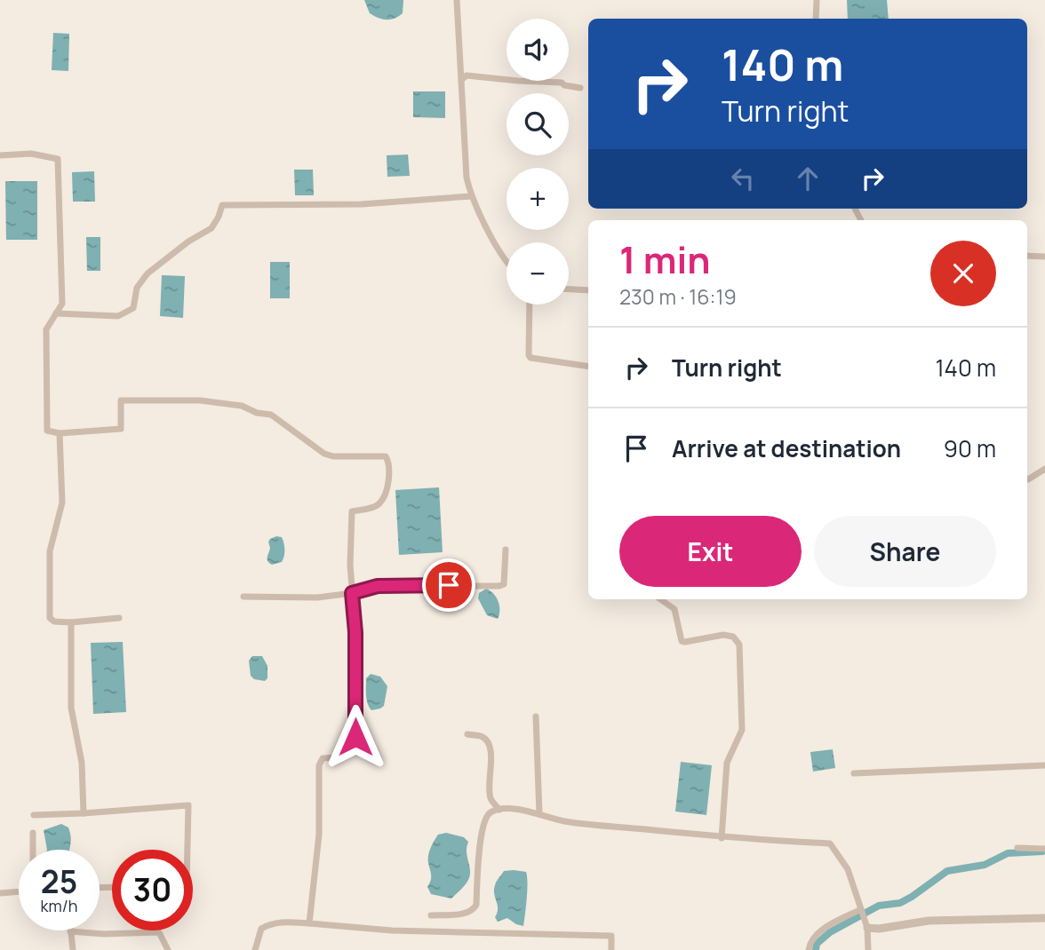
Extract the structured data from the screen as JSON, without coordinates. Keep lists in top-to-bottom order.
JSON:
{
  "page": {
    "map_buttons": ["+", "−"],
    "turn": ["140 m", "Turn right"],
    "heading": ["1 min", "230 m · 16:19"],
    "list": [
      {
        "name": "Turn right",
        "value": "140 m"
      },
      {
        "name": "Arrive at destination",
        "value": "90 m"
      }
    ],
    "buttons": ["Exit", "Share"],
    "speed": "25 km/h",
    "limit": "30"
  }
}
